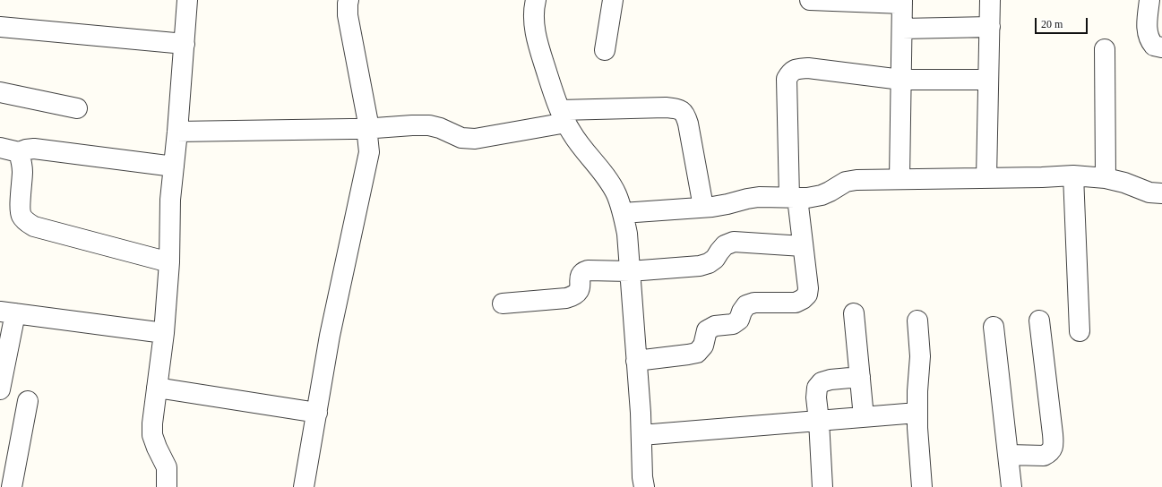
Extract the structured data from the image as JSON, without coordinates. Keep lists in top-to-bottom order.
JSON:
{
  "scale_bar": "20 m"
}
